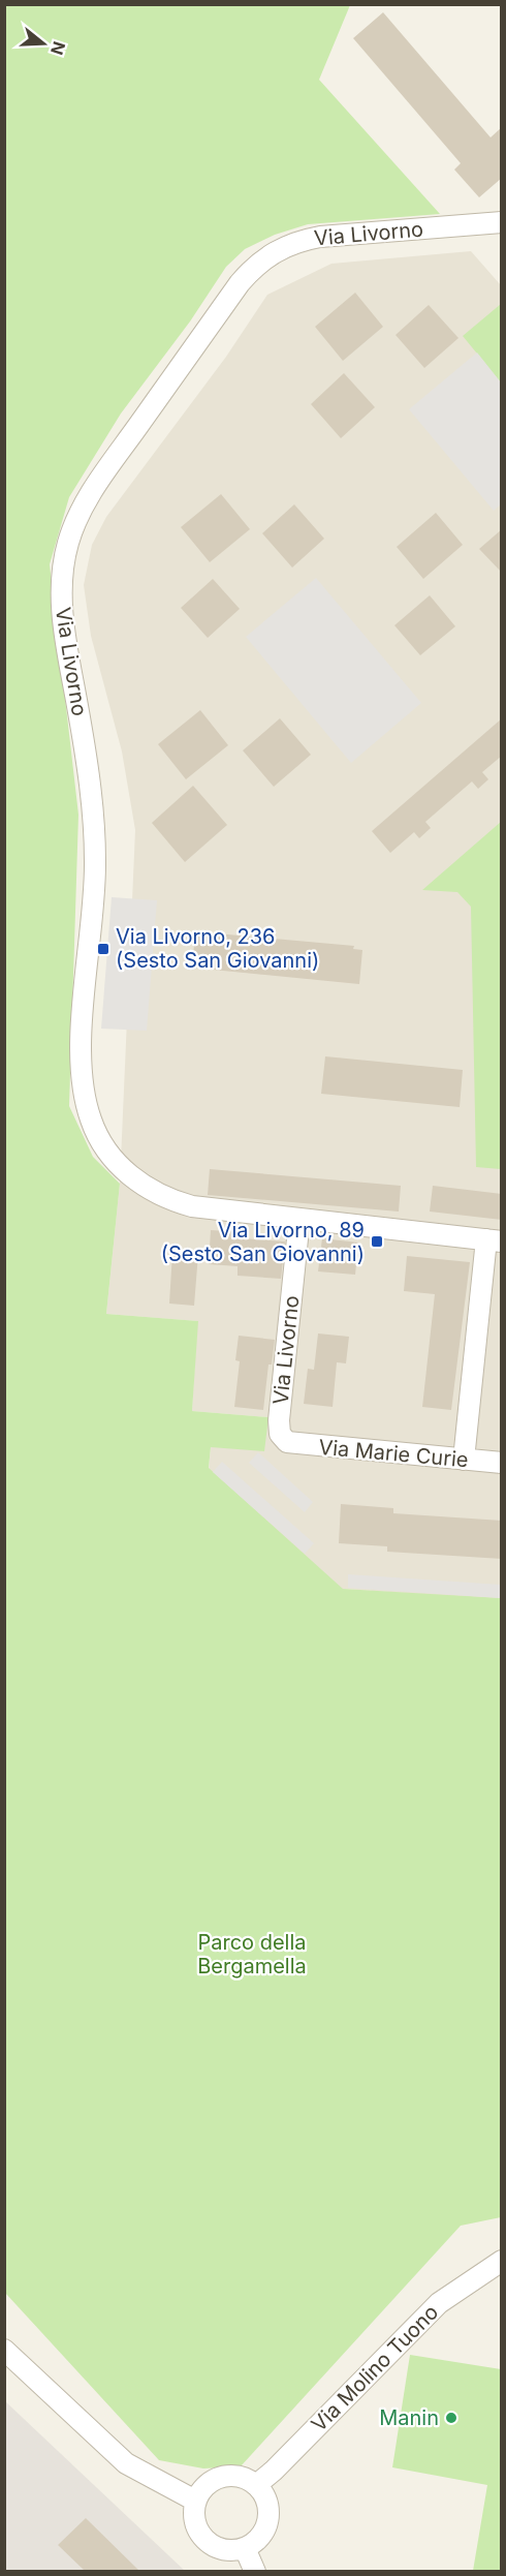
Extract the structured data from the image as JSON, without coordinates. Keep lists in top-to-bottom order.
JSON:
{
  "streets": {
    "street": ["Via Livorno", "Via Marie Curie", "Via Molino Tuono"]
  },
  "crossings": [
    ["Via Livorno", "Via Marie Curie"]
  ],
  "parks": ["Parco della Bergamella"],
  "places": {
    "transit": ["Via Livorno, 236 (Sesto San Giovanni)", "Via Livorno, 89 (Sesto San Giovanni)"],
    "other": ["Manin"]
  },
  "north": "right"
}
